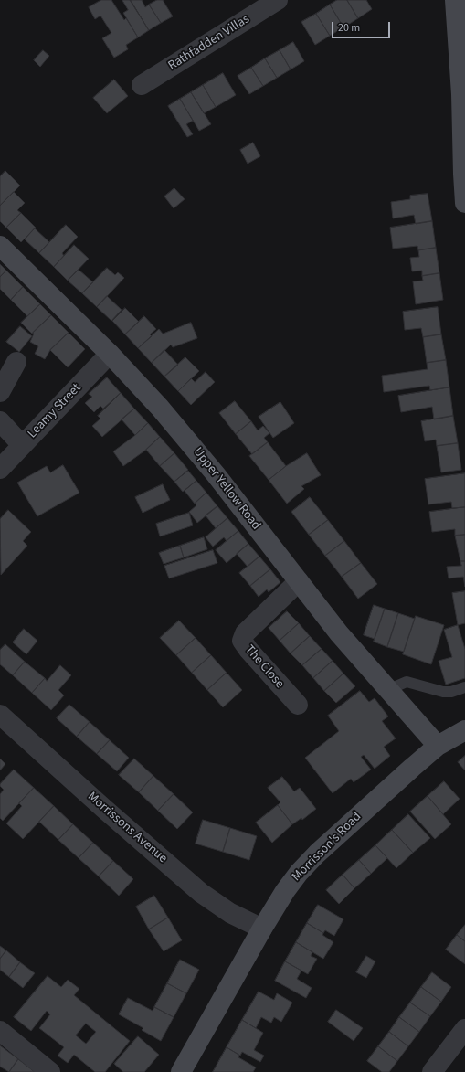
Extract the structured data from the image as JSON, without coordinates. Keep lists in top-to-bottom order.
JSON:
{
  "streets": {
    "street": [
      "Rathfadden Villas",
      "Leamy Street",
      "Upper Yellow Road",
      "The Close",
      "Morrissons Avenue",
      "Morrisson's Road"
    ]
  },
  "crossings": [
    ["Leamy Street", "Upper Yellow Road"],
    ["Upper Yellow Road", "The Close"],
    ["Upper Yellow Road", "Morrisson's Road"],
    ["Morrissons Avenue", "Morrisson's Road"]
  ],
  "scale_bar": "20 m"
}
